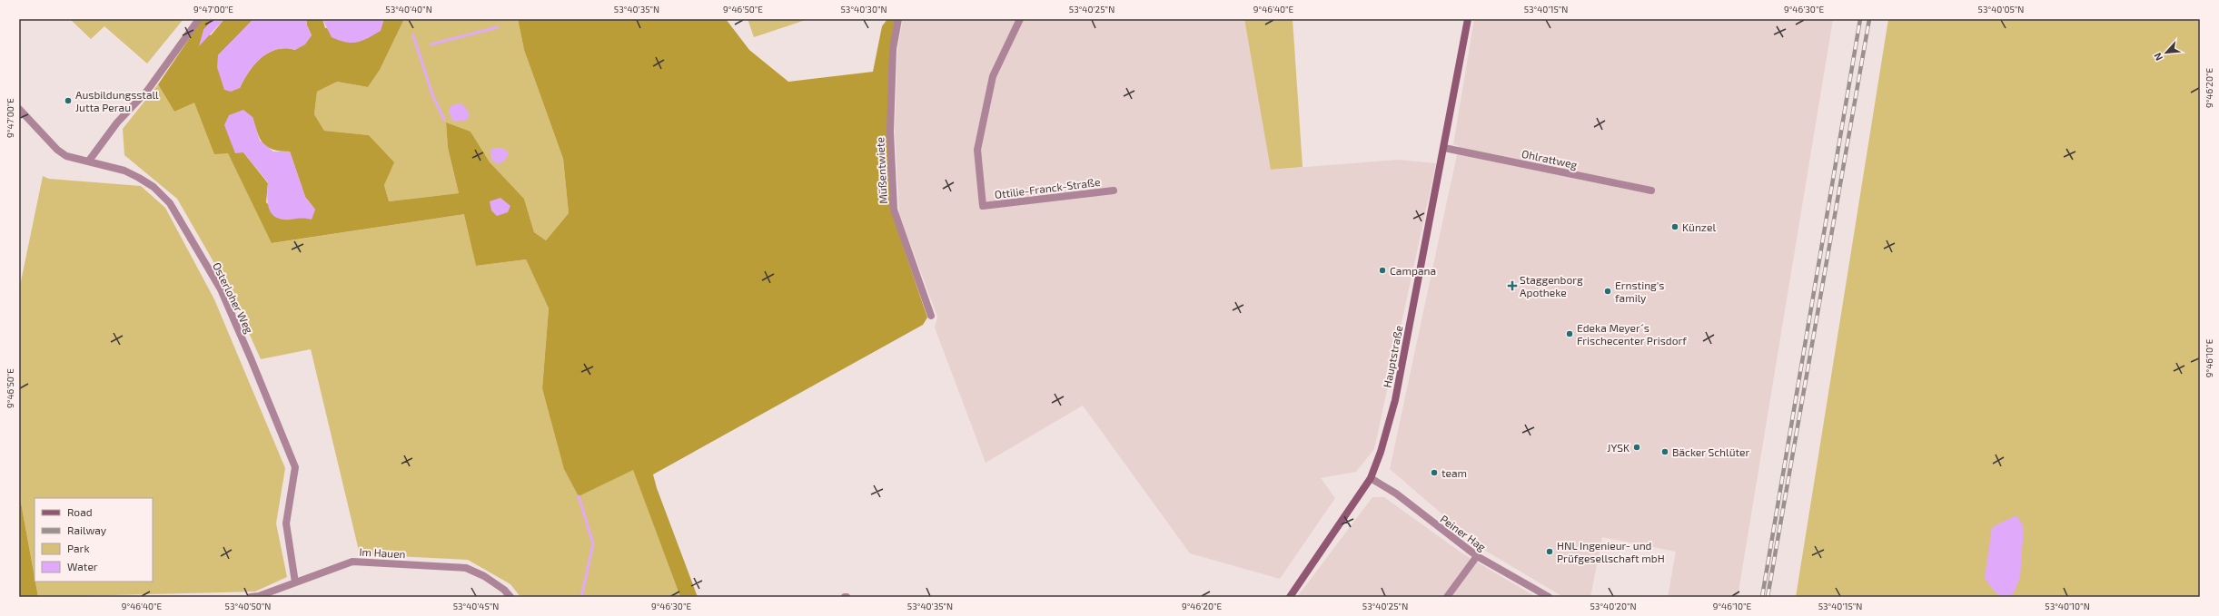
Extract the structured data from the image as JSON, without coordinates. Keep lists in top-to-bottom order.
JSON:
{
  "streets": {
    "main road": ["Hauptstraße"],
    "street": [
      "Ohlrattweg",
      "Müßentwiete",
      "Ottilie-Franck-Straße",
      "Osterloher Weg",
      "Peiner Hag",
      "Im Hauen"
    ]
  },
  "crossings": [
    ["Ohlrattweg", "Hauptstraße"],
    ["Osterloher Weg", "Im Hauen"],
    ["Hauptstraße", "Peiner Hag"]
  ],
  "places": {
    "other": [
      "Ausbildungsstall Jutta Perau",
      "Künzel",
      "Campana",
      "Ernsting's family",
      "Edeka Meyer´s Frischecenter Prisdorf",
      "JYSK",
      "Bäcker Schlüter",
      "team",
      "HNL Ingenieur- und Prüfgesellschaft mbH"
    ],
    "health": ["Staggenborg Apotheke"]
  },
  "legend": [
    "Road",
    "Railway",
    "Park",
    "Water"
  ],
  "north": "bottom left",
  "coordinates": [
    "9°47'00\"E",
    "53°40'40\"N",
    "53°40'35\"N",
    "9°46'50\"E",
    "53°40'30\"N",
    "53°40'25\"N",
    "9°46'40\"E",
    "53°40'15\"N",
    "9°46'30\"E",
    "53°40'05\"N",
    "9°46'20\"E",
    "9°46'10\"E",
    "53°40'50\"N",
    "53°40'45\"N",
    "53°40'20\"N",
    "53°40'10\"N"
  ]
}
